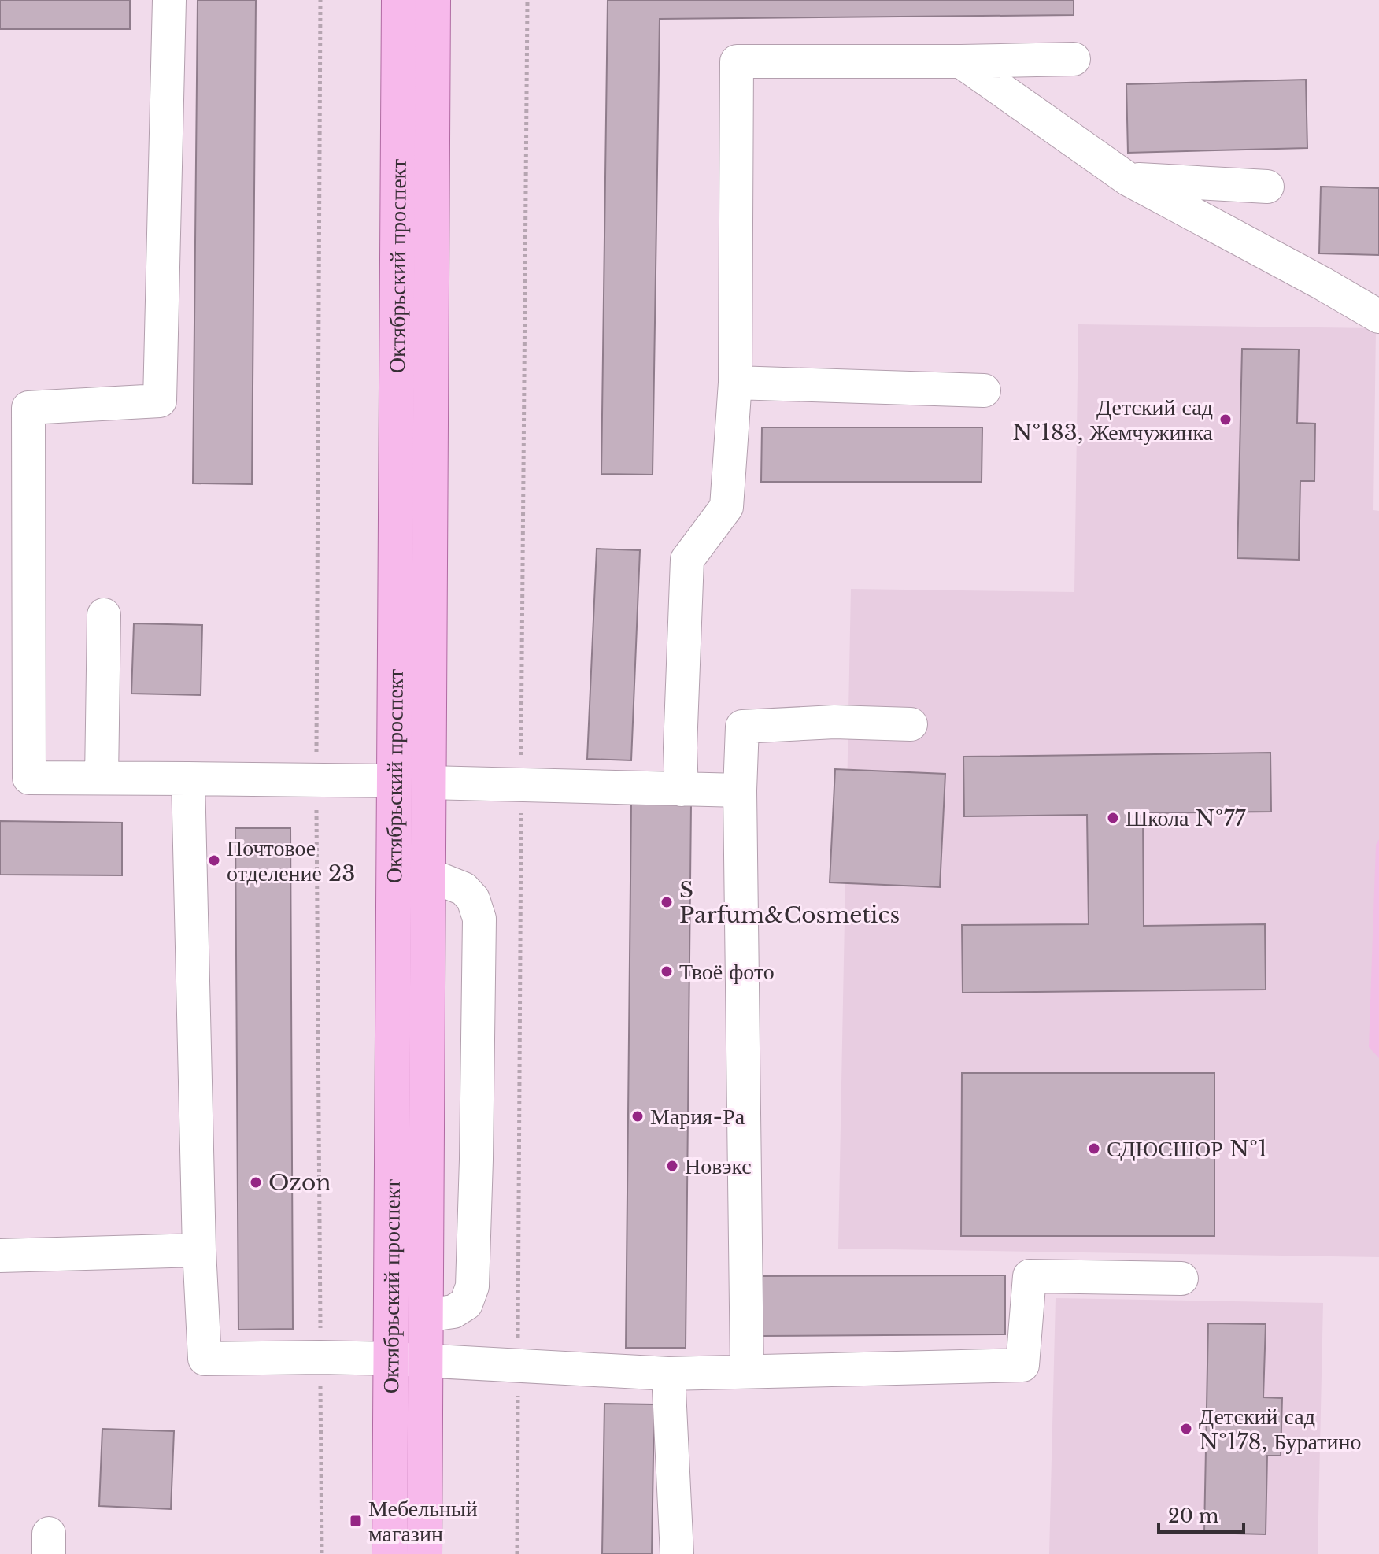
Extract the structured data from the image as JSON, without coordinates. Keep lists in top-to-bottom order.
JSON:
{
  "streets": {
    "main road": ["Октябрьский проспект"]
  },
  "places": {
    "other": [
      "Детский сад №183, Жемчужинка",
      "Школа №77",
      "Почтовое отделение 23",
      "S Parfum&Cosmetics",
      "Твоё фото",
      "Мария-Ра",
      "СДЮСШОР №1",
      "Новэкс",
      "Ozon",
      "Детский сад №178, Буратино"
    ],
    "transit": ["Мебельный магазин"]
  },
  "scale_bar": "20 m"
}
